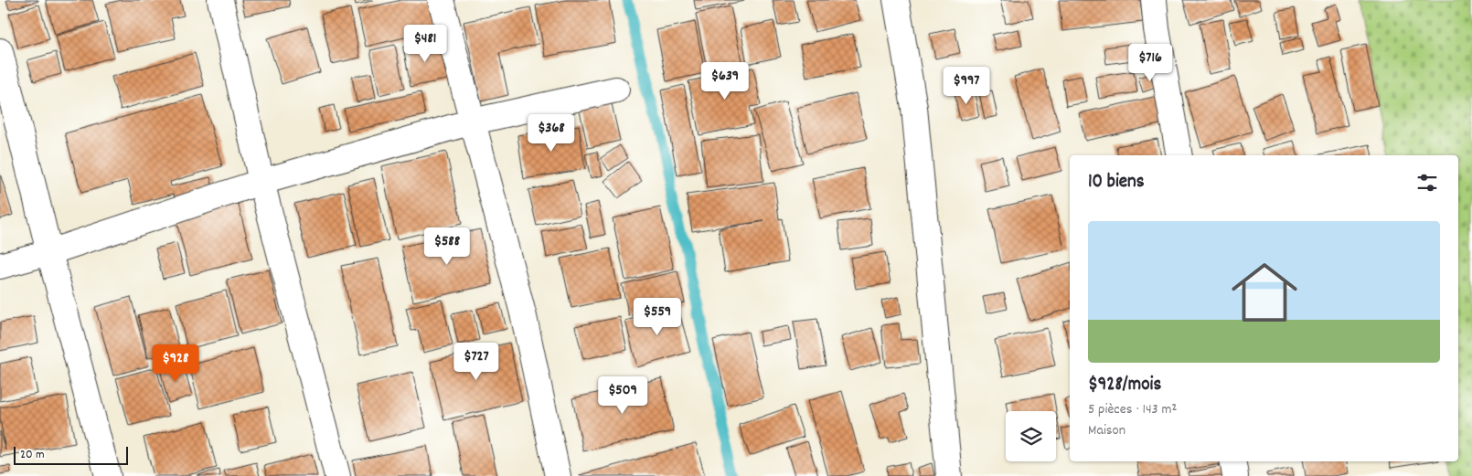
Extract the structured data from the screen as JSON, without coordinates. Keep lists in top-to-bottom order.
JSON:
{
  "scale_bar": "20 m",
  "page": {
    "price": [
      "$481",
      "$716",
      "$639",
      "$997",
      "$368",
      "$588",
      "$559",
      "$727",
      "$928",
      "$509"
    ],
    "heading": "10 biens",
    "list": [
      {
        "name": "$928/mois",
        "note": "5 pièces · 143 m² · Maison"
      }
    ],
    "scale": "20 m"
  }
}
